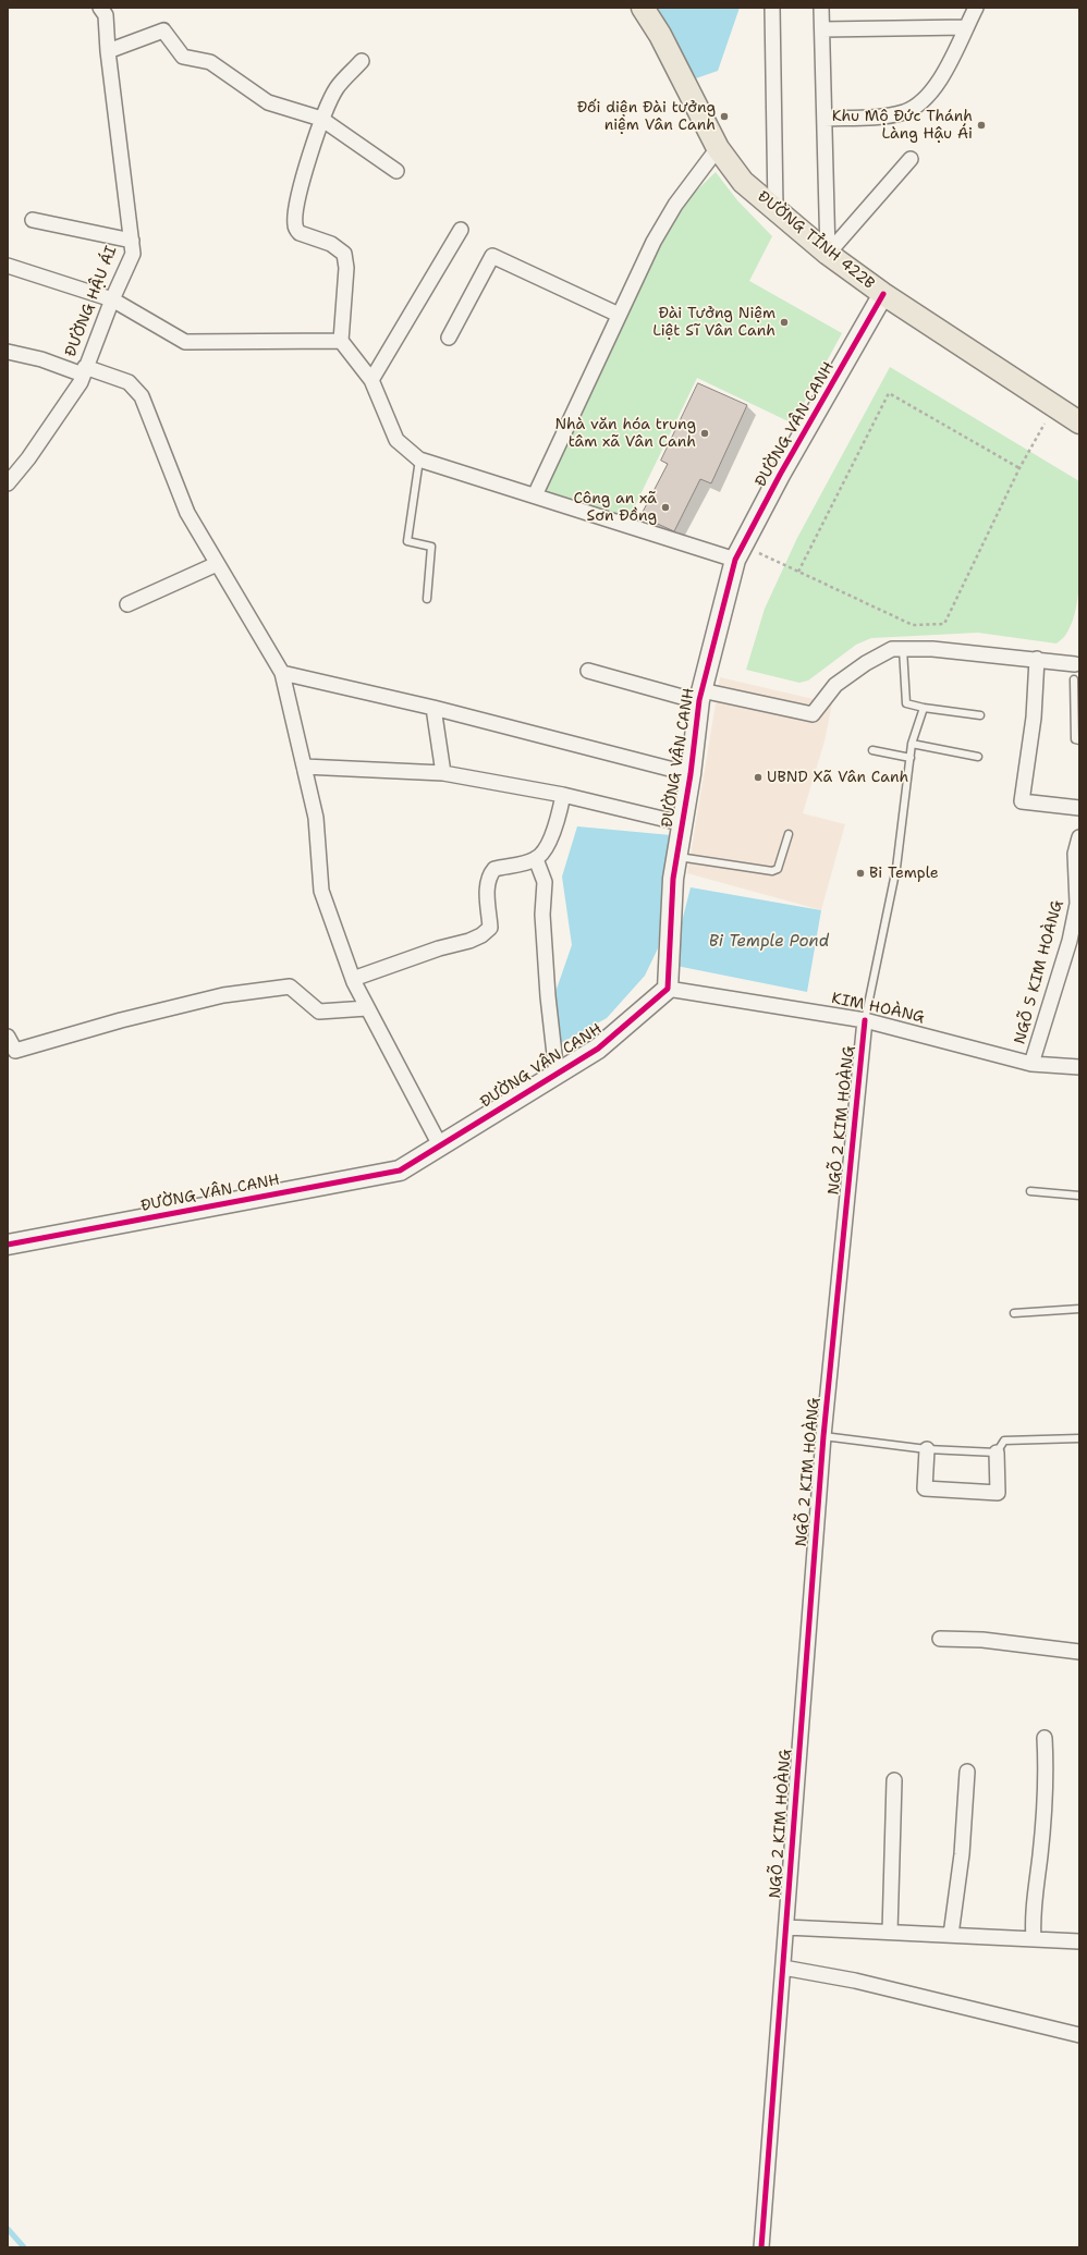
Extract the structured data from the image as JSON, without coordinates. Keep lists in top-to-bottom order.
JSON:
{
  "streets": {
    "main road": ["ĐƯỜNG TỈNH 422B"],
    "street": [
      "ĐƯỜNG HẬU ÁI",
      "ĐƯỜNG VÂN CANH",
      "NGÕ 5 KIM HOÀNG",
      "KIM HOÀNG",
      "NGÕ 2 KIM HOÀNG"
    ]
  },
  "crossings": [
    ["ĐƯỜNG TỈNH 422B", "ĐƯỜNG VÂN CANH"],
    ["ĐƯỜNG VÂN CANH", "KIM HOÀNG"],
    ["NGÕ 5 KIM HOÀNG", "KIM HOÀNG"],
    ["KIM HOÀNG", "NGÕ 2 KIM HOÀNG"]
  ],
  "water": ["Bi Temple Pond"],
  "places": [
    "Đối diện Đài tưởng niệm Vân Canh",
    "Khu Mộ Đức Thánh Làng Hậu Ái",
    "Đài Tưởng Niệm Liệt Sĩ Vân Canh",
    "Nhà văn hóa trung tâm xã Vân Canh",
    "Công an xã Sơn Đồng",
    "UBND Xã Vân Canh",
    "Bi Temple"
  ]
}
